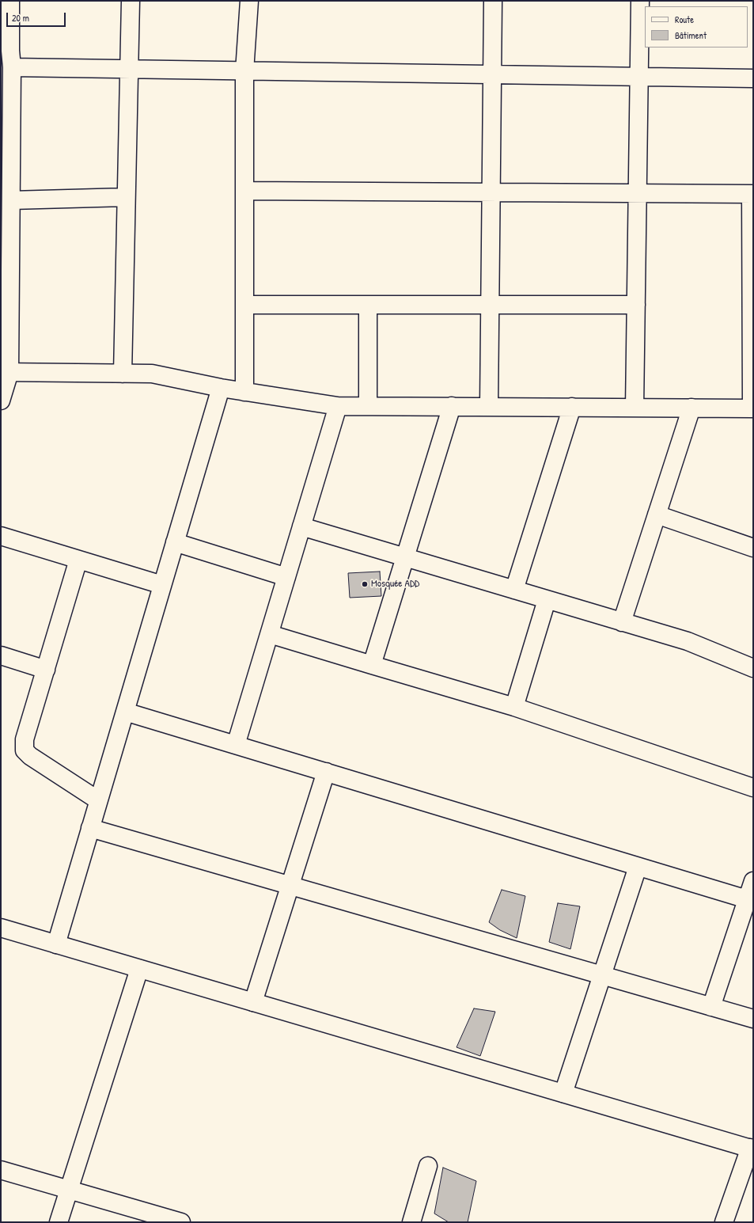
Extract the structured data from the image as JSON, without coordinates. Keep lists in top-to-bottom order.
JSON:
{
  "places": ["Mosquée ADD"],
  "legend": ["Route", "Bâtiment"],
  "scale_bar": "20 m"
}
